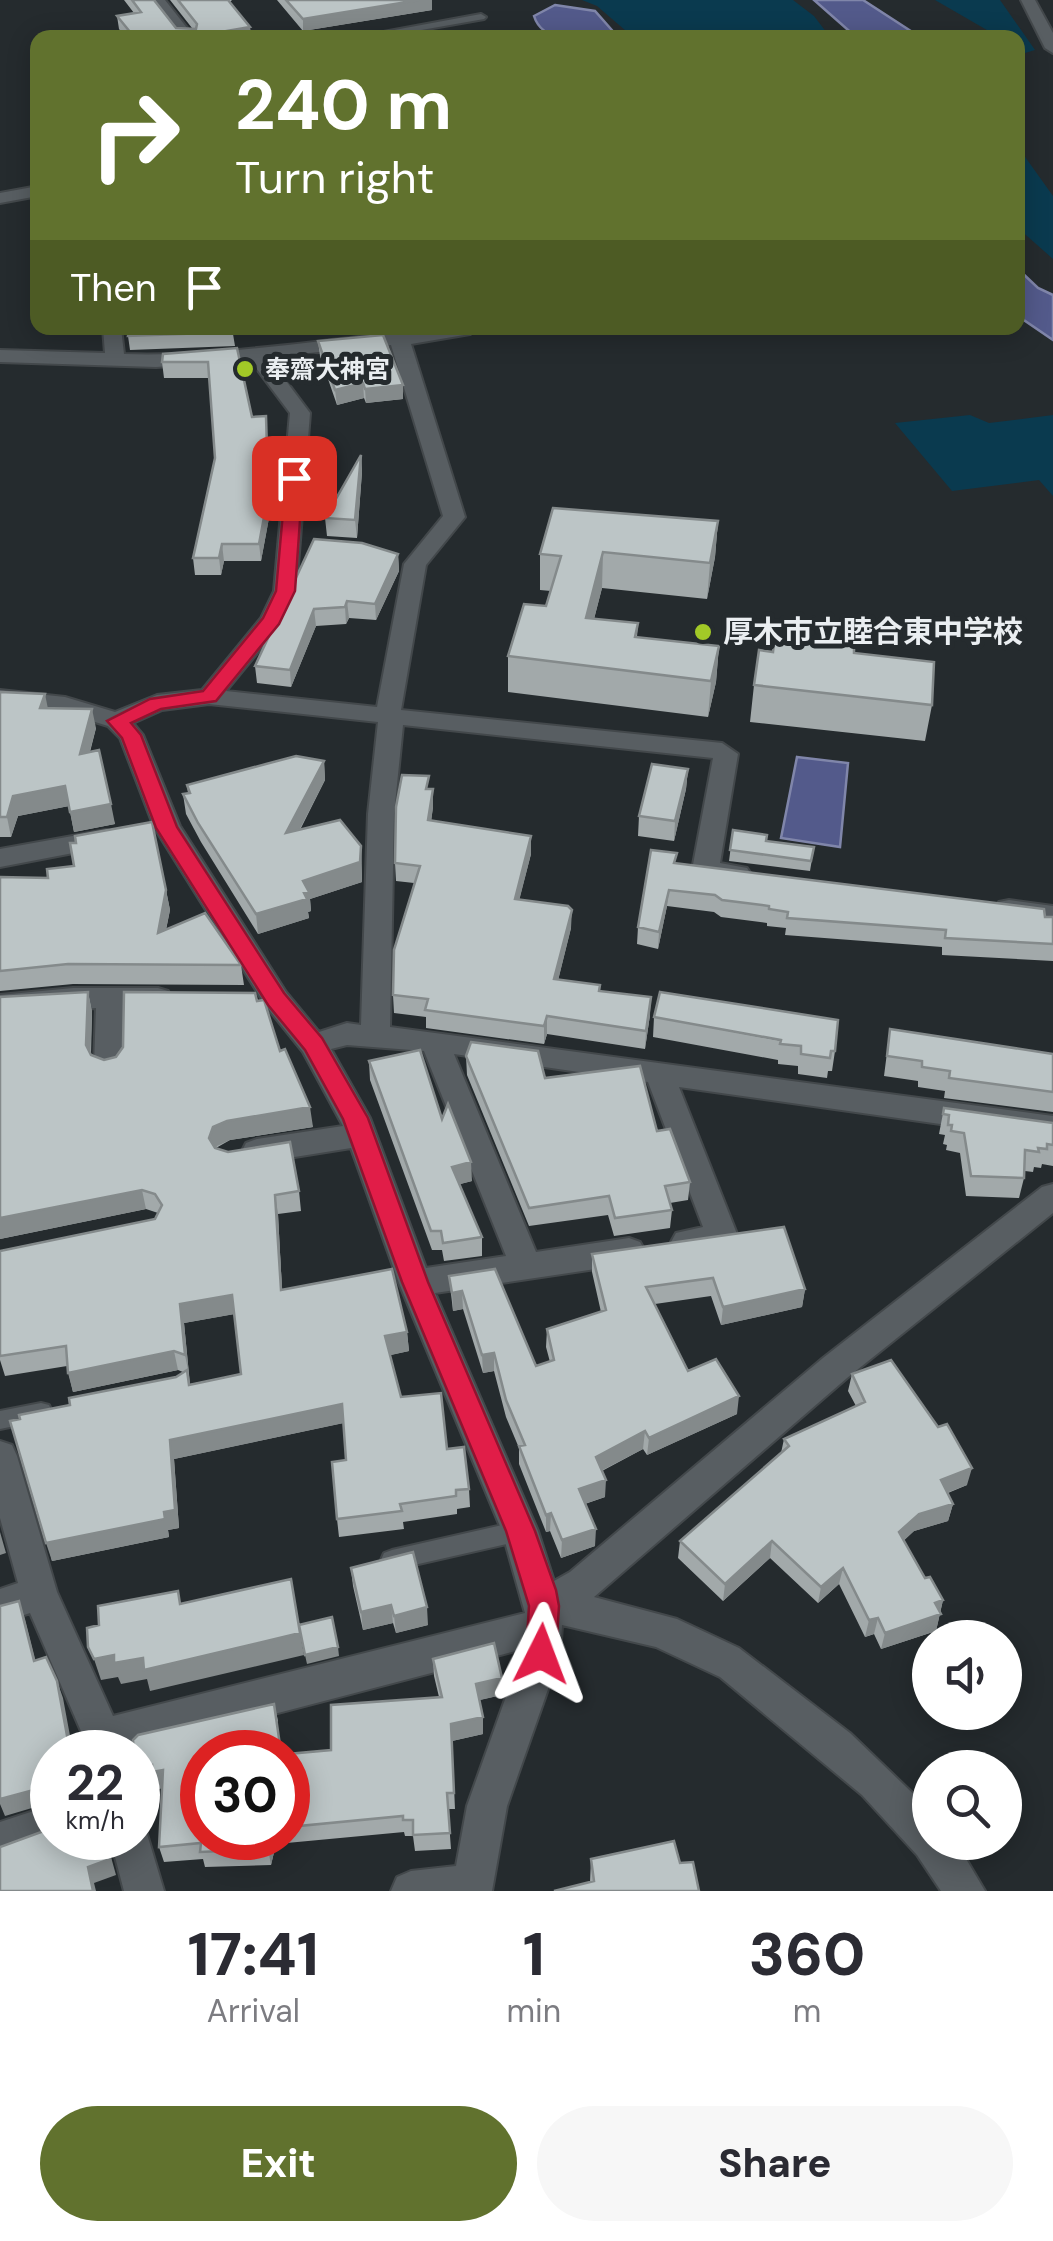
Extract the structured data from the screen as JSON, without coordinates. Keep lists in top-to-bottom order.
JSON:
{
  "places": ["奉齋大神宮", "厚木市立睦合東中学校"],
  "page": {
    "turn": ["240 m", "Turn right"],
    "then": "Then",
    "speed": "22 km/h",
    "limit": "30",
    "eta": [
      "17:41",
      "Arrival",
      "1",
      "min",
      "360",
      "m"
    ],
    "buttons": ["Exit", "Share"]
  }
}
